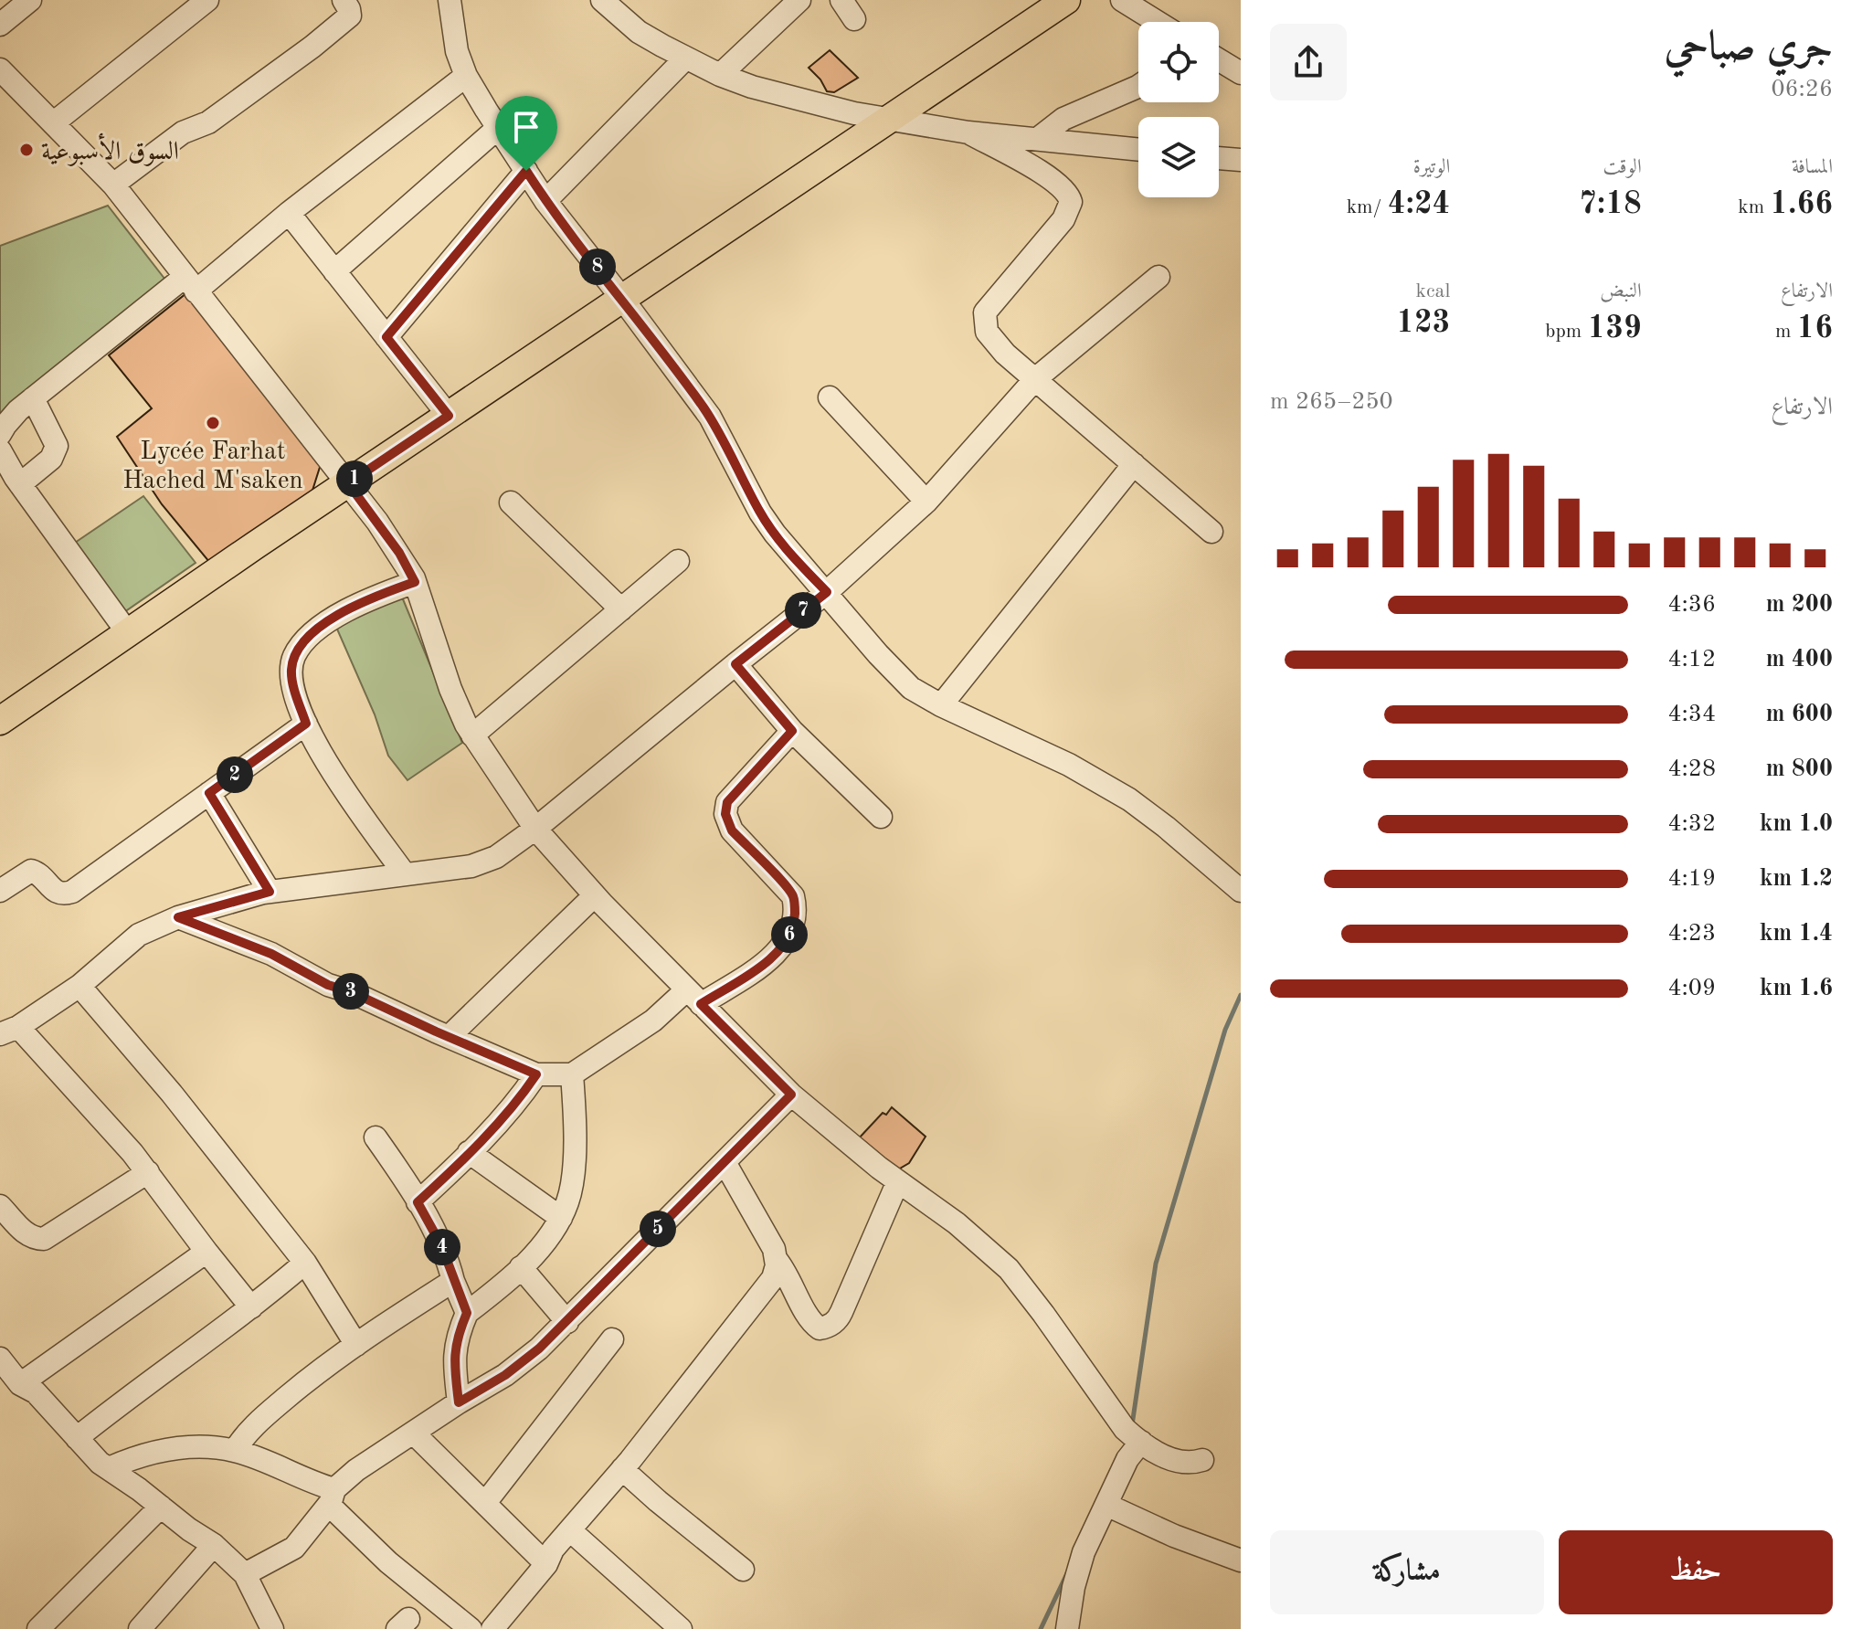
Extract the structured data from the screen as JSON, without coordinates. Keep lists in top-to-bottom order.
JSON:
{
  "places": ["السوق اﻷسبوعية", "Lycée Farhat Hached M'saken"],
  "page": {
    "heading": ["جري صباحي", "06:26"],
    "stats": [
      ["المسافة", "1.66 km"],
      ["الوقت", "7:18"],
      ["الوتيرة", "4:24 /km"],
      ["الارتفاع", "16 m"],
      ["النبض", "139 bpm"],
      ["kcal", "123"]
    ],
    "pins": [
      "8",
      "1",
      "7",
      "2",
      "6",
      "3",
      "5",
      "4"
    ],
    "chart": ["الارتفاع", "250–265 m"],
    "list": [
      {
        "name": "200 m",
        "note": "4:36"
      },
      {
        "name": "400 m",
        "note": "4:12"
      },
      {
        "name": "600 m",
        "note": "4:34"
      },
      {
        "name": "800 m",
        "note": "4:28"
      },
      {
        "name": "1.0 km",
        "note": "4:32"
      },
      {
        "name": "1.2 km",
        "note": "4:19"
      },
      {
        "name": "1.4 km",
        "note": "4:23"
      },
      {
        "name": "1.6 km",
        "note": "4:09"
      }
    ],
    "buttons": ["حفظ", "مشاركة"]
  }
}
